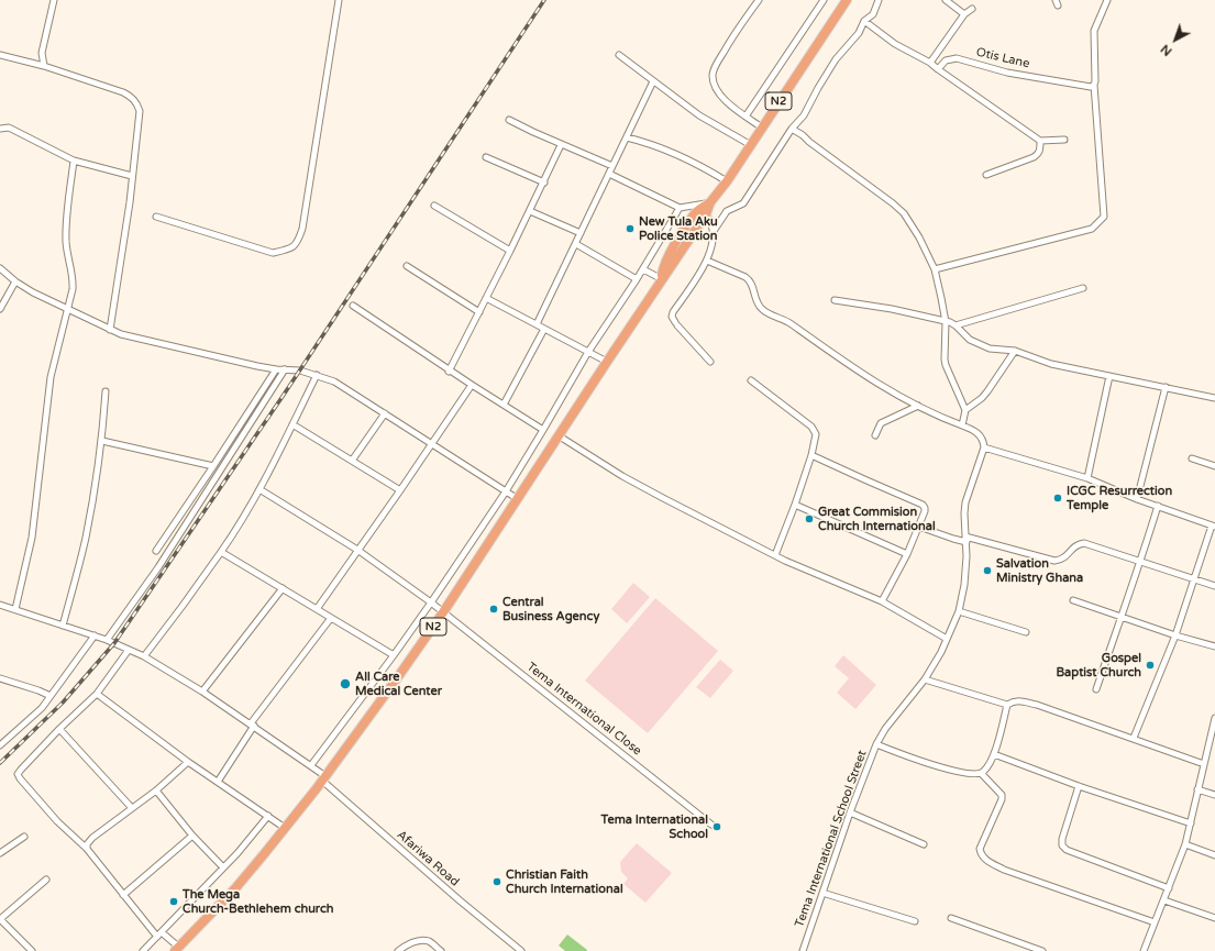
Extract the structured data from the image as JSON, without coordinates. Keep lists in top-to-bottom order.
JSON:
{
  "streets": {
    "highway": ["N2"],
    "street": [
      "Otis Lane",
      "Tema International Close",
      "Tema International School Street",
      "Afariwa Road"
    ]
  },
  "crossings": [
    ["N2", "Tema International Close"],
    ["N2", "Afariwa Road"]
  ],
  "places": [
    "New Tula Aku Police Station",
    "ICGC Resurrection Temple",
    "Great Commision Church International",
    "Salvation Ministry Ghana",
    "Central Business Agency",
    "Gospel Baptist Church",
    "All Care Medical Center",
    "Tema International School",
    "Christian Faith Church International",
    "The Mega Church-Bethlehem church"
  ],
  "north": "bottom left"
}
